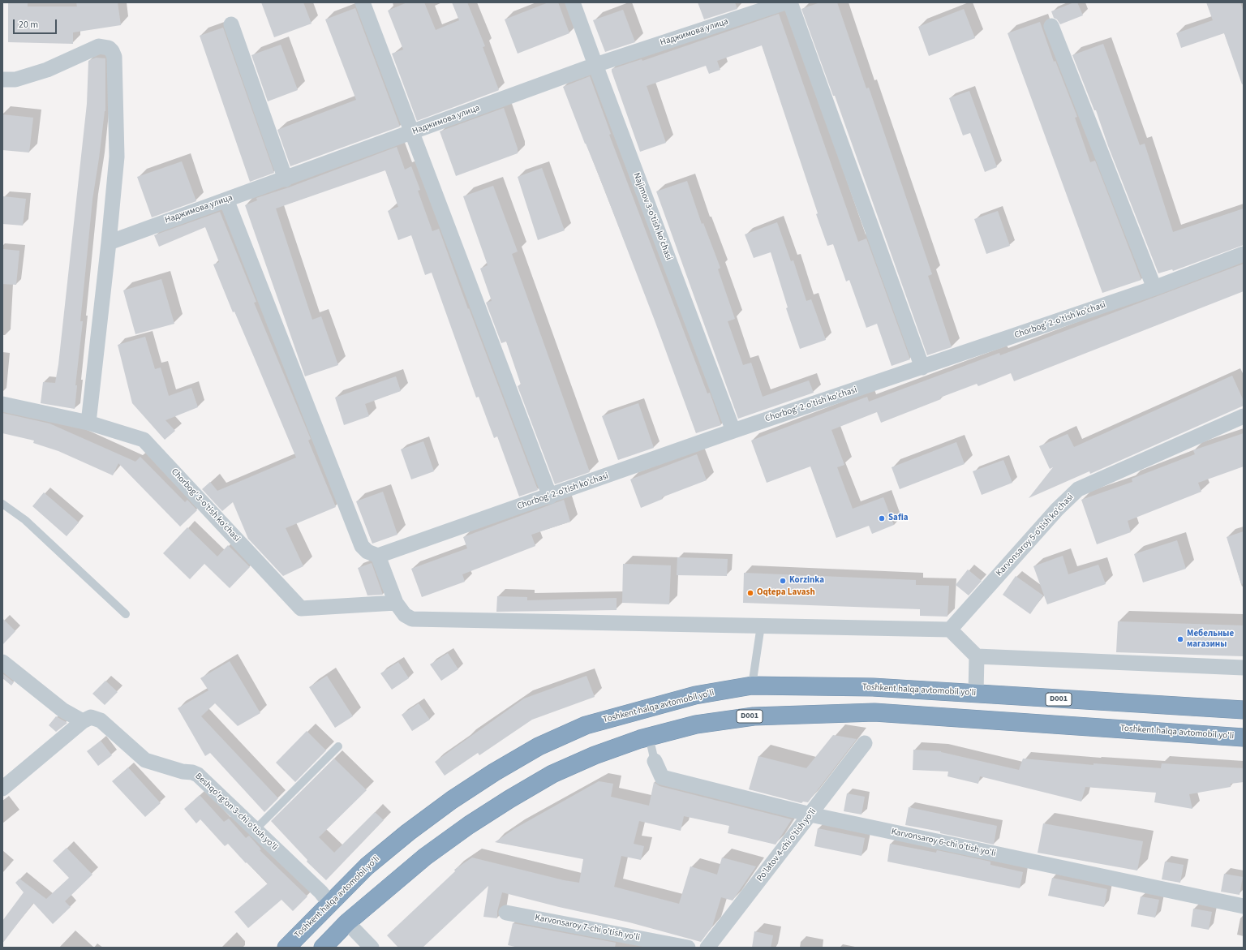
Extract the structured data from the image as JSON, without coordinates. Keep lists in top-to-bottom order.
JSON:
{
  "streets": {
    "highway": ["Toshkent halqa avtomobil yo'li", "D001"],
    "street": [
      "Наджимова улица",
      "Najimov 3-o'tish ko'chasi",
      "Chorbog' 2-o'tish ko'chasi",
      "Chorbog' 3-o'tish ko'chasi",
      "Karvonsaroy 5-o'tish ko'chasi",
      "Beshqo'rg'on 3-chi o'tish yo'li",
      "Karvonsaroy 6-chi o'tish yo'li",
      "Po'latov 4-chi o'tish yo'li",
      "Karvonsaroy 7-chi o'tish yo'li"
    ]
  },
  "crossings": [
    ["Наджимова улица", "Najimov 3-o'tish ko'chasi"],
    ["Najimov 3-o'tish ko'chasi", "Chorbog' 2-o'tish ko'chasi"],
    ["Toshkent halqa avtomobil yo'li", "Beshqo'rg'on 3-chi o'tish yo'li"],
    ["Karvonsaroy 6-chi o'tish yo'li", "Po'latov 4-chi o'tish yo'li"]
  ],
  "places": [
    "Safia",
    "Korzinka",
    "Oqtepa Lavash",
    "Мебельные магазины"
  ],
  "scale_bar": "20 m"
}
